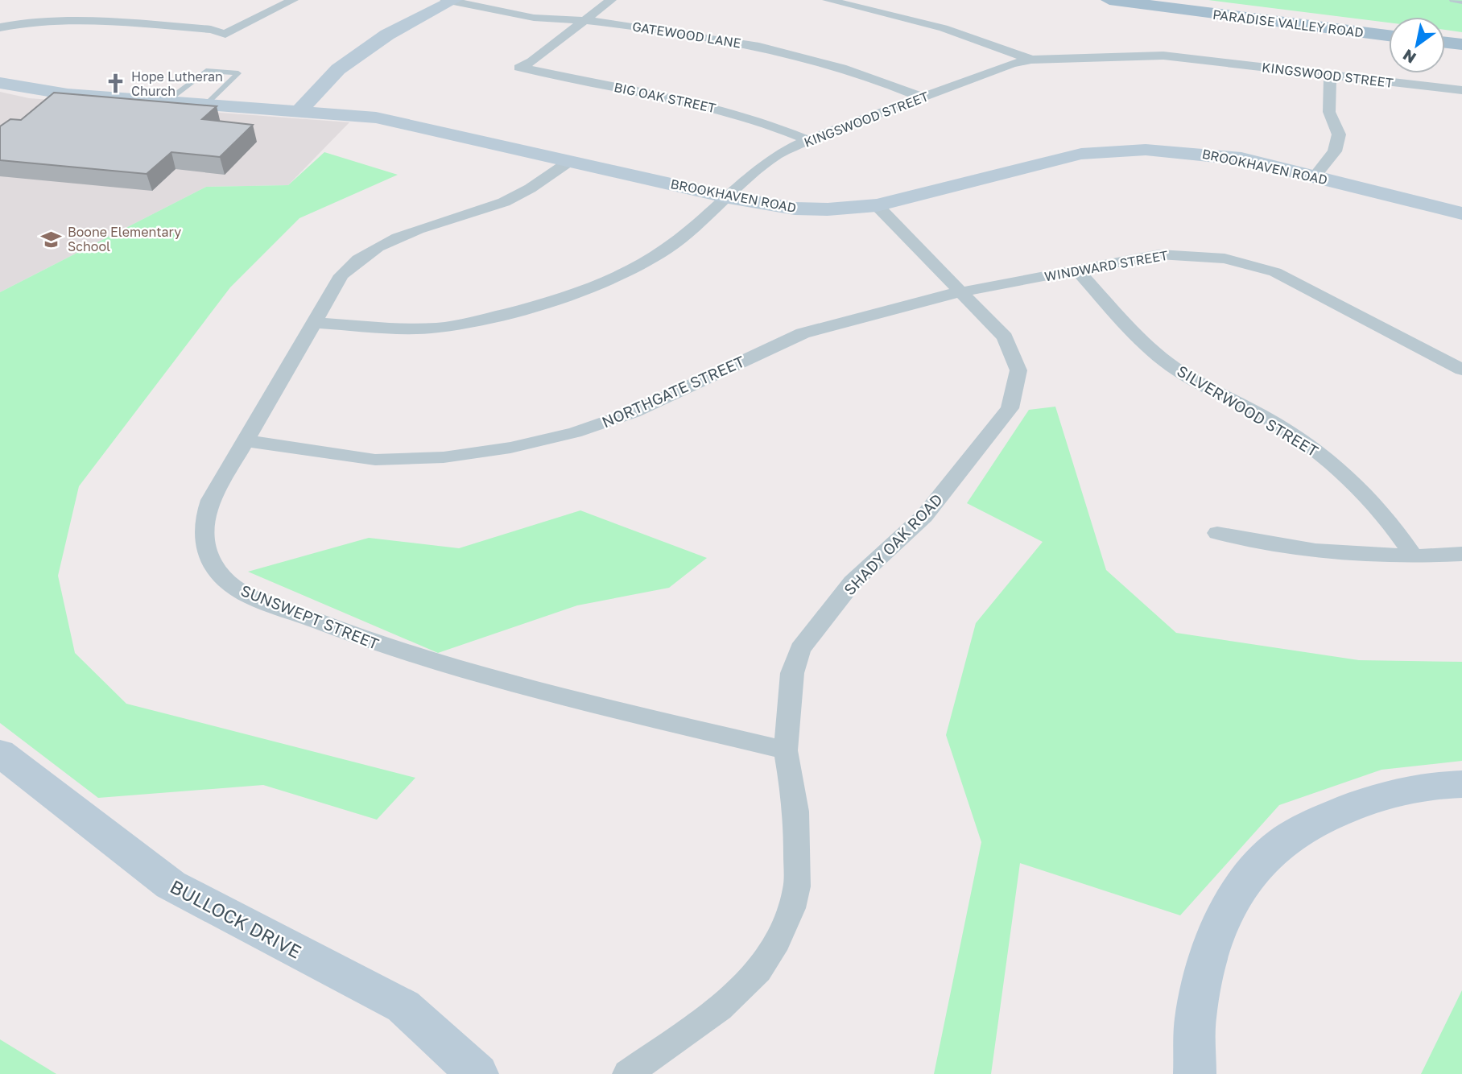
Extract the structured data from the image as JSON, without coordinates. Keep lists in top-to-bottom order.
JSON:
{
  "streets": {
    "main road": ["PARADISE VALLEY ROAD"],
    "street": [
      "GATEWOOD LANE",
      "KINGSWOOD STREET",
      "BIG OAK STREET",
      "BROOKHAVEN ROAD",
      "WINDWARD STREET",
      "NORTHGATE STREET",
      "SILVERWOOD STREET",
      "SHADY OAK ROAD",
      "SUNSWEPT STREET",
      "BULLOCK DRIVE"
    ]
  },
  "crossings": [
    ["GATEWOOD LANE", "KINGSWOOD STREET"],
    ["KINGSWOOD STREET", "BIG OAK STREET"],
    ["KINGSWOOD STREET", "BROOKHAVEN ROAD"],
    ["KINGSWOOD STREET", "SUNSWEPT STREET"],
    ["BROOKHAVEN ROAD", "SHADY OAK ROAD"],
    ["BROOKHAVEN ROAD", "SUNSWEPT STREET"],
    ["WINDWARD STREET", "NORTHGATE STREET"],
    ["WINDWARD STREET", "SILVERWOOD STREET"],
    ["WINDWARD STREET", "SHADY OAK ROAD"],
    ["NORTHGATE STREET", "SHADY OAK ROAD"],
    ["NORTHGATE STREET", "SUNSWEPT STREET"],
    ["SHADY OAK ROAD", "SUNSWEPT STREET"]
  ],
  "places": {
    "church": ["Hope Lutheran Church"],
    "school or university": ["Boone Elementary School"]
  },
  "north": "bottom left"
}
